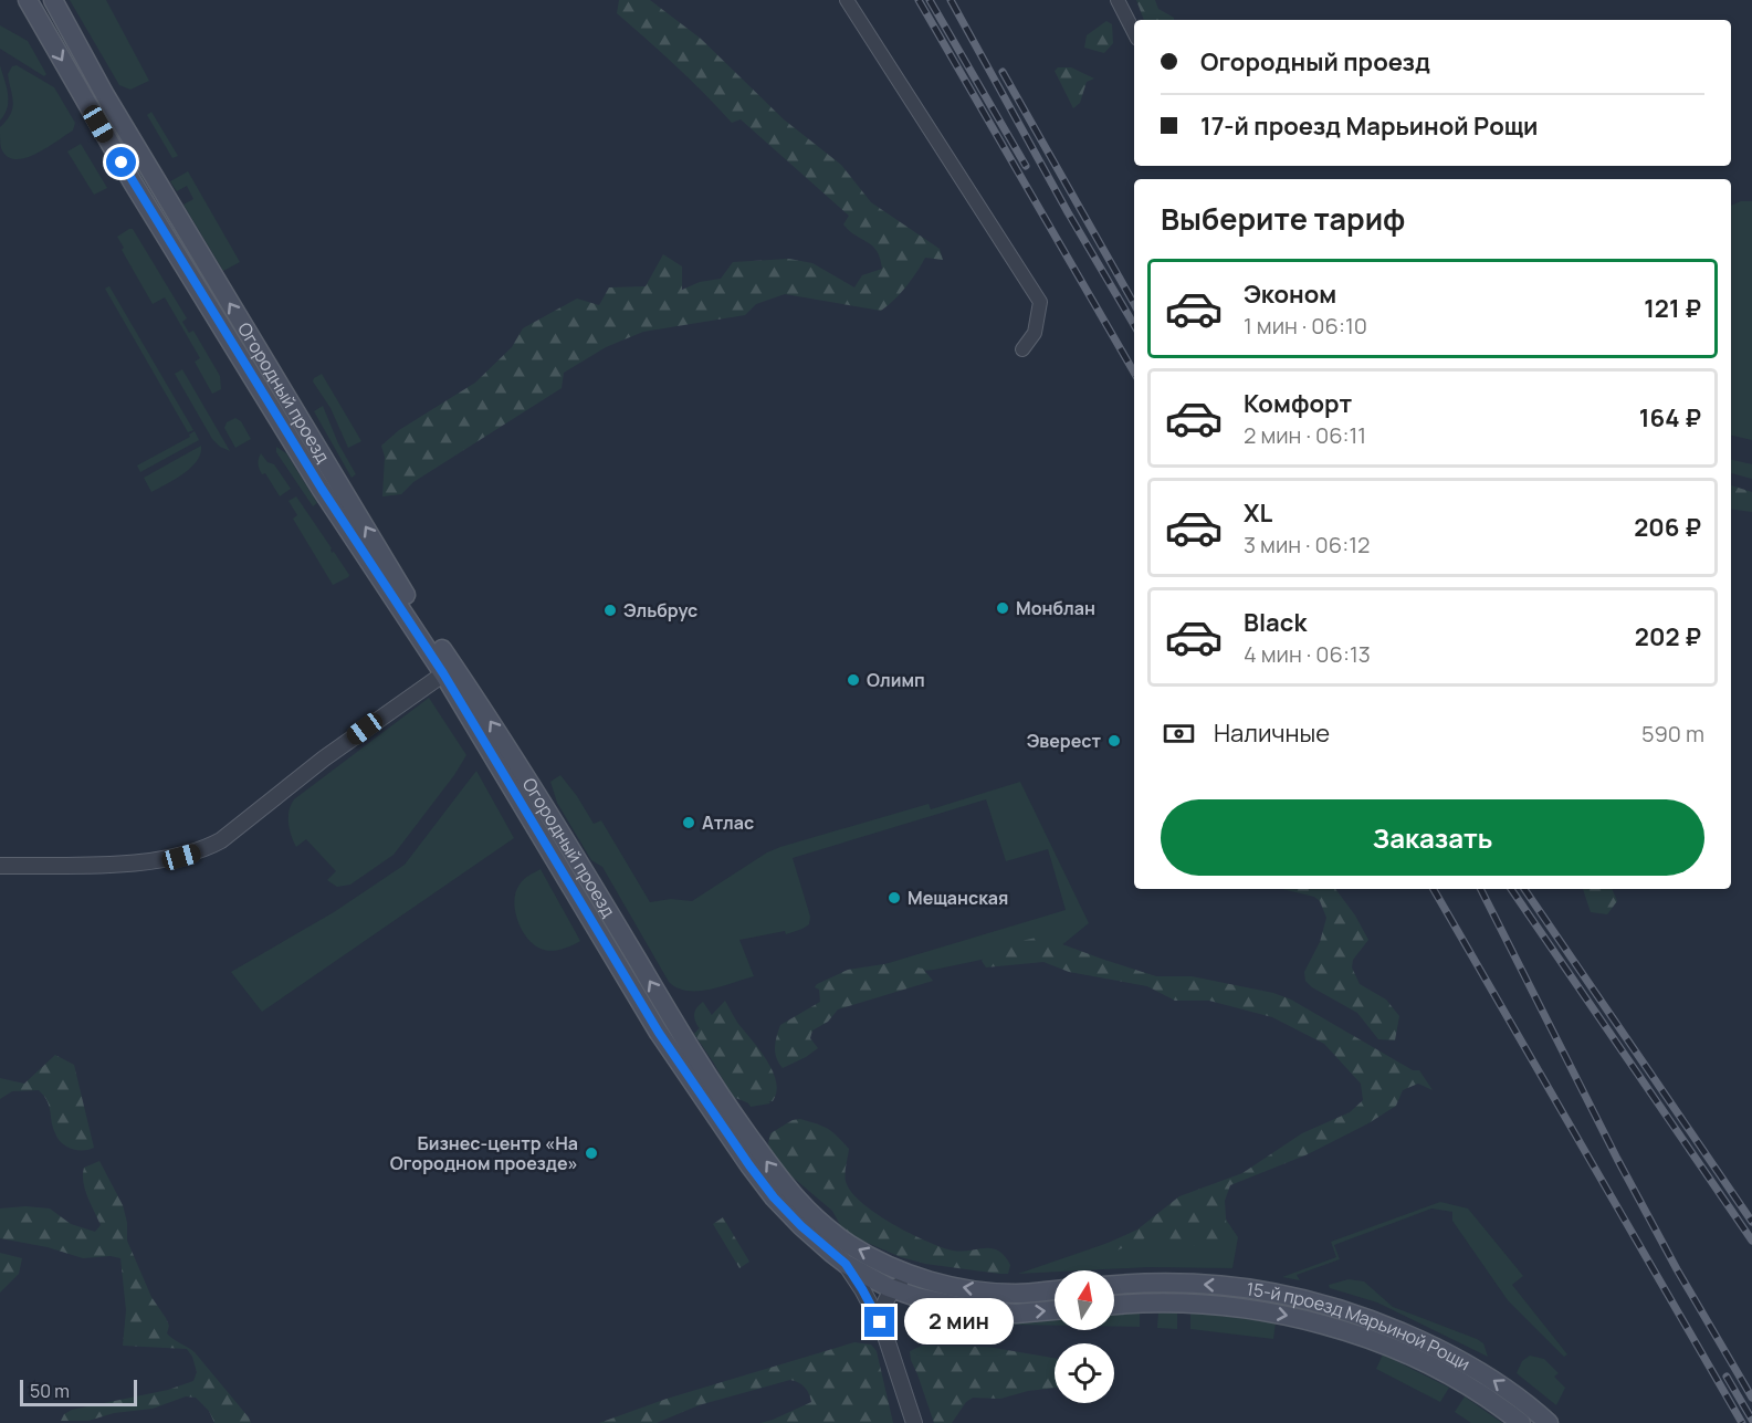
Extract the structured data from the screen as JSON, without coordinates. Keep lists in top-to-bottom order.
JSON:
{
  "streets": {
    "main road": ["Огородный проезд", "15-й проезд Марьиной Рощи"]
  },
  "places": [
    "Монблан",
    "Эльбрус",
    "Олимп",
    "Эверест",
    "Атлас",
    "Мещанская",
    "Бизнес-центр «На Огородном проезде»"
  ],
  "scale_bar": "50 m",
  "north": "top",
  "page": {
    "banner": ["Огородный проезд", "17-й проезд Марьиной Рощи"],
    "heading": "Выберите тариф",
    "list": [
      {
        "name": "Эконом",
        "note": "1 мин · 06:10",
        "value": "121 ₽"
      },
      {
        "name": "Комфорт",
        "note": "2 мин · 06:11",
        "value": "164 ₽"
      },
      {
        "name": "XL",
        "note": "3 мин · 06:12",
        "value": "206 ₽"
      },
      {
        "name": "Black",
        "note": "4 мин · 06:13",
        "value": "202 ₽"
      }
    ],
    "pay": ["Наличные", "590 m"],
    "buttons": "Заказать",
    "bubble": "2 мин",
    "scale": "50 m"
  }
}
